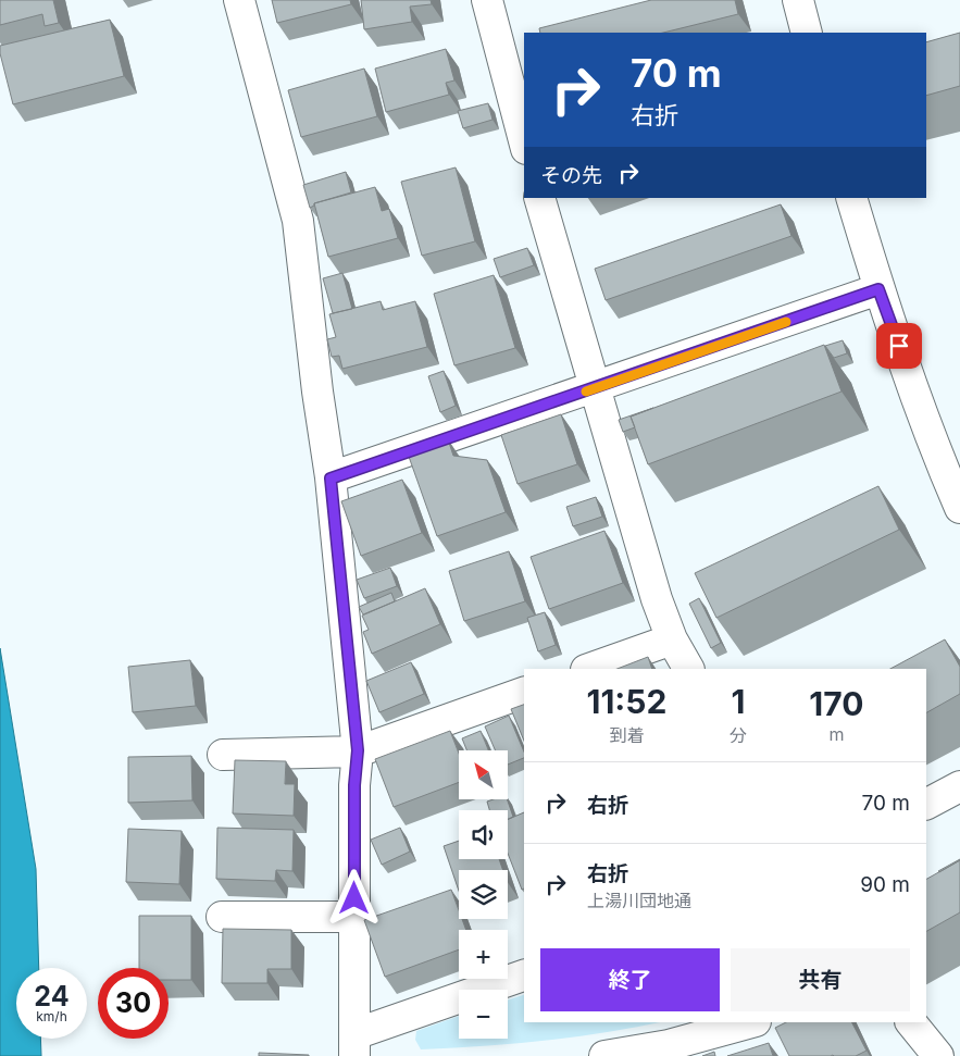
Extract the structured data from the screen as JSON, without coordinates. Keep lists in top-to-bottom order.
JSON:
{
  "north": "top left",
  "page": {
    "turn": ["70 m", "右折"],
    "then": "その先",
    "eta": [
      "11:52",
      "到着",
      "1",
      "分",
      "170",
      "m"
    ],
    "map_buttons": ["+", "−"],
    "list": [
      {
        "name": "右折",
        "value": "70 m"
      },
      {
        "name": "右折",
        "note": "上湯川団地通",
        "value": "90 m"
      }
    ],
    "buttons": ["終了", "共有"],
    "speed": "24 km/h",
    "limit": "30"
  }
}
